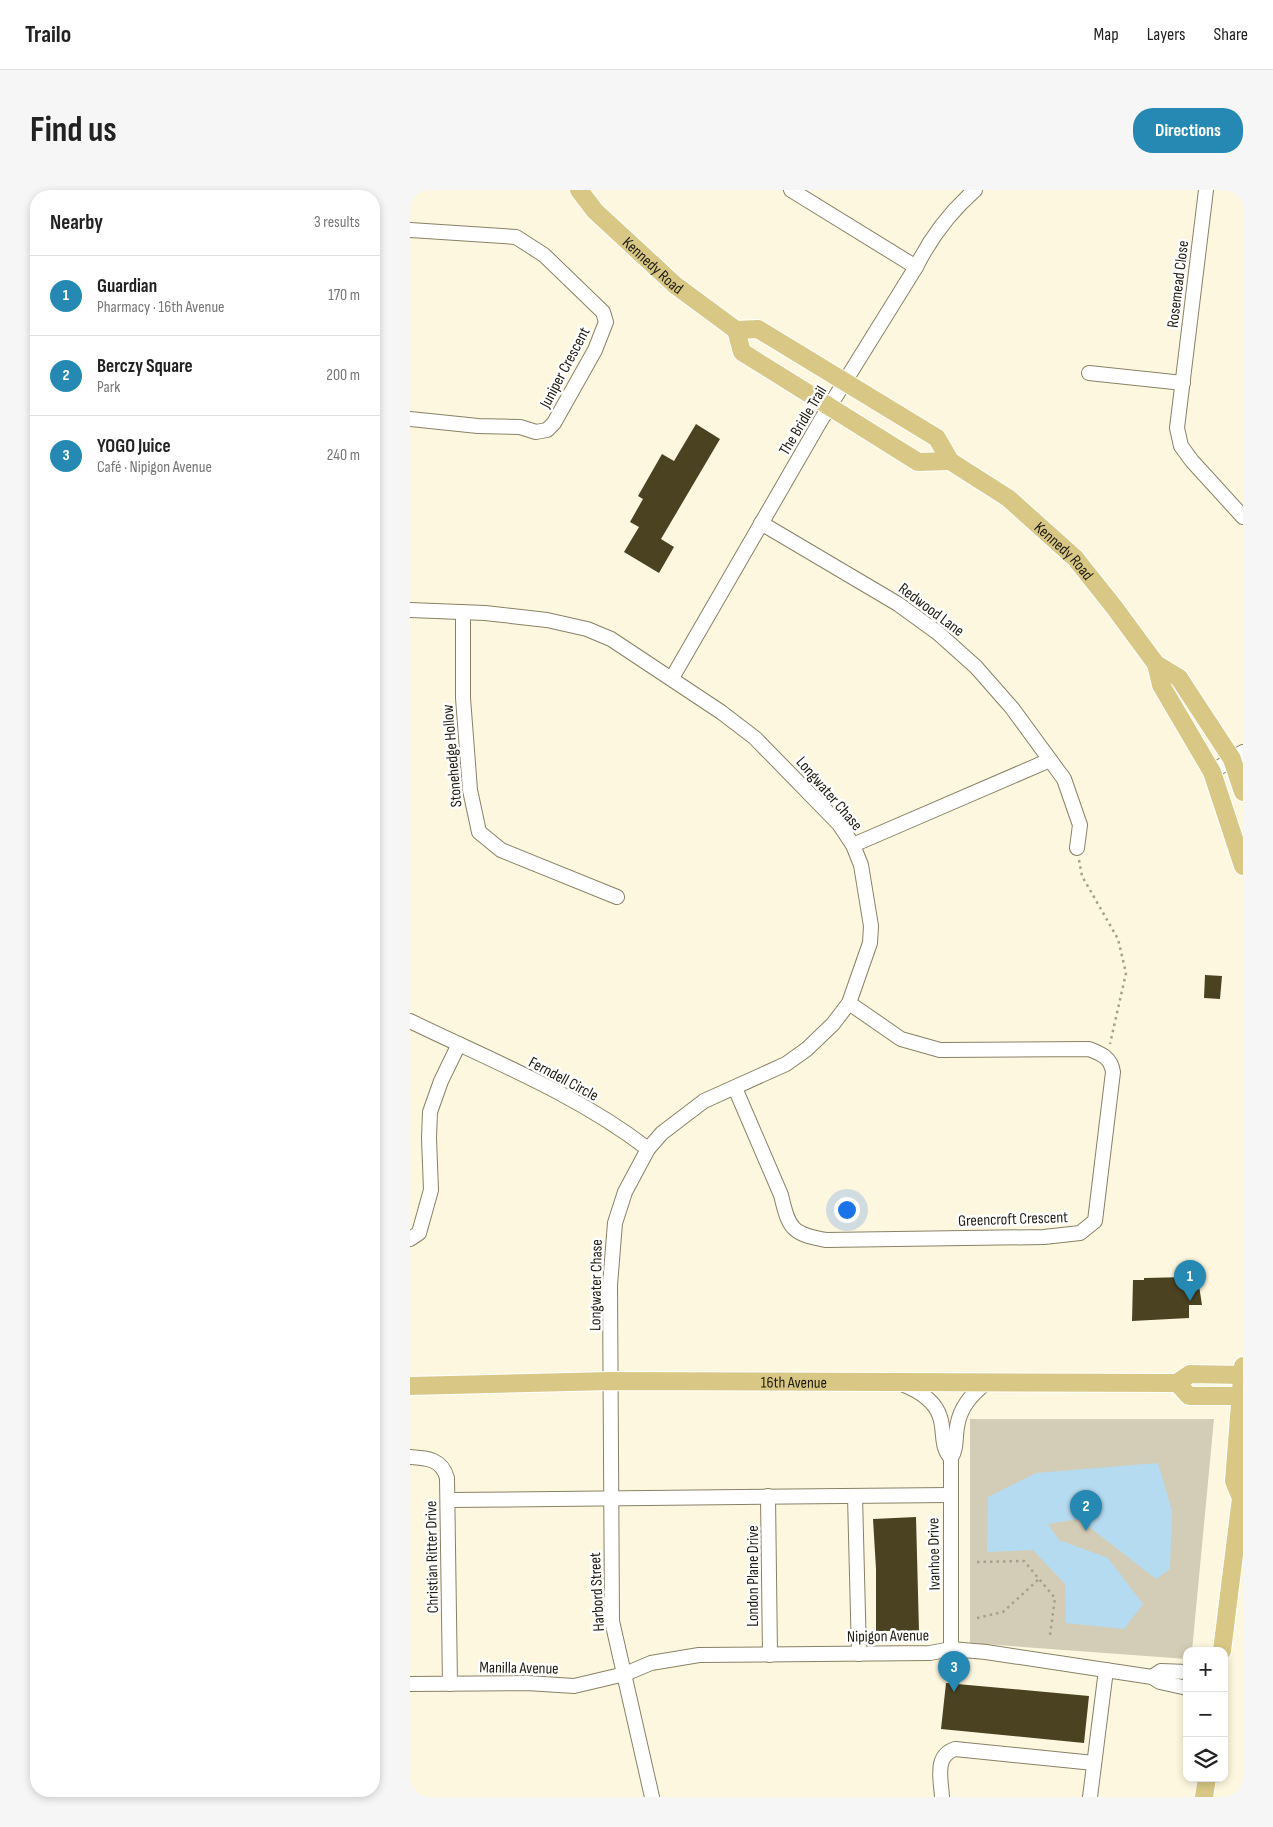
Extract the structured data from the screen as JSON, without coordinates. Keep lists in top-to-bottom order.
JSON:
{
  "streets": {
    "main road": ["Kennedy Road", "16th Avenue"],
    "street": [
      "Rosemead Close",
      "Juniper Crescent",
      "The Bridle Trail",
      "Redwood Lane",
      "Stonehedge Hollow",
      "Longwater Chase",
      "Ferndell Circle",
      "Greencroft Crescent",
      "Ivanhoe Drive",
      "Christian Ritter Drive",
      "London Plane Drive",
      "Harbord Street",
      "Nipigon Avenue",
      "Manilla Avenue"
    ]
  },
  "crossings": [
    ["Kennedy Road", "The Bridle Trail"],
    ["The Bridle Trail", "Redwood Lane"],
    ["The Bridle Trail", "Longwater Chase"],
    ["Stonehedge Hollow", "Longwater Chase"],
    ["Longwater Chase", "Ferndell Circle"],
    ["Longwater Chase", "Greencroft Crescent"],
    ["Longwater Chase", "16th Avenue"],
    ["Longwater Chase", "Harbord Street"],
    ["16th Avenue", "Ivanhoe Drive"],
    ["16th Avenue", "Harbord Street"],
    ["Ivanhoe Drive", "Nipigon Avenue"],
    ["Christian Ritter Drive", "Manilla Avenue"],
    ["London Plane Drive", "Nipigon Avenue"],
    ["Harbord Street", "Nipigon Avenue"],
    ["Harbord Street", "Manilla Avenue"],
    ["Nipigon Avenue", "Manilla Avenue"]
  ],
  "page": {
    "header": "Trailo",
    "nav": ["Map", "Layers", "Share"],
    "buttons": "Directions",
    "title": "Find us",
    "heading": ["Nearby", "3 results"],
    "list": [
      {
        "mark": "1",
        "name": "Guardian",
        "note": "Pharmacy · 16th Avenue",
        "value": "170 m"
      },
      {
        "mark": "2",
        "name": "Berczy Square",
        "note": "Park",
        "value": "200 m"
      },
      {
        "mark": "3",
        "name": "YOGO Juice",
        "note": "Café · Nipigon Avenue",
        "value": "240 m"
      }
    ],
    "pins": ["1", "2", "3"],
    "map_buttons": ["+", "−"]
  }
}
